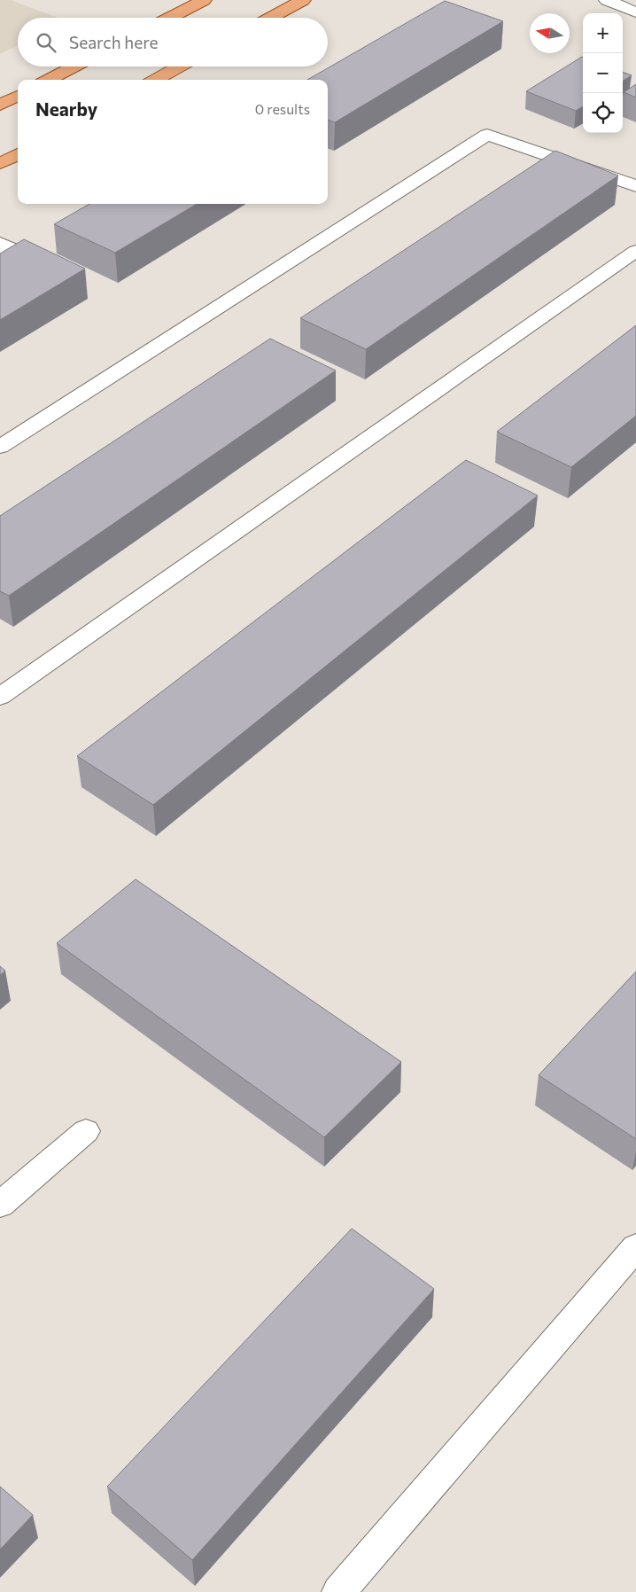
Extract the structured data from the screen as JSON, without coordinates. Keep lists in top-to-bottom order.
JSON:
{
  "north": "left",
  "page": {
    "map_buttons": ["+", "−"],
    "search": "Search here",
    "heading": ["Nearby", "0 results"]
  }
}
